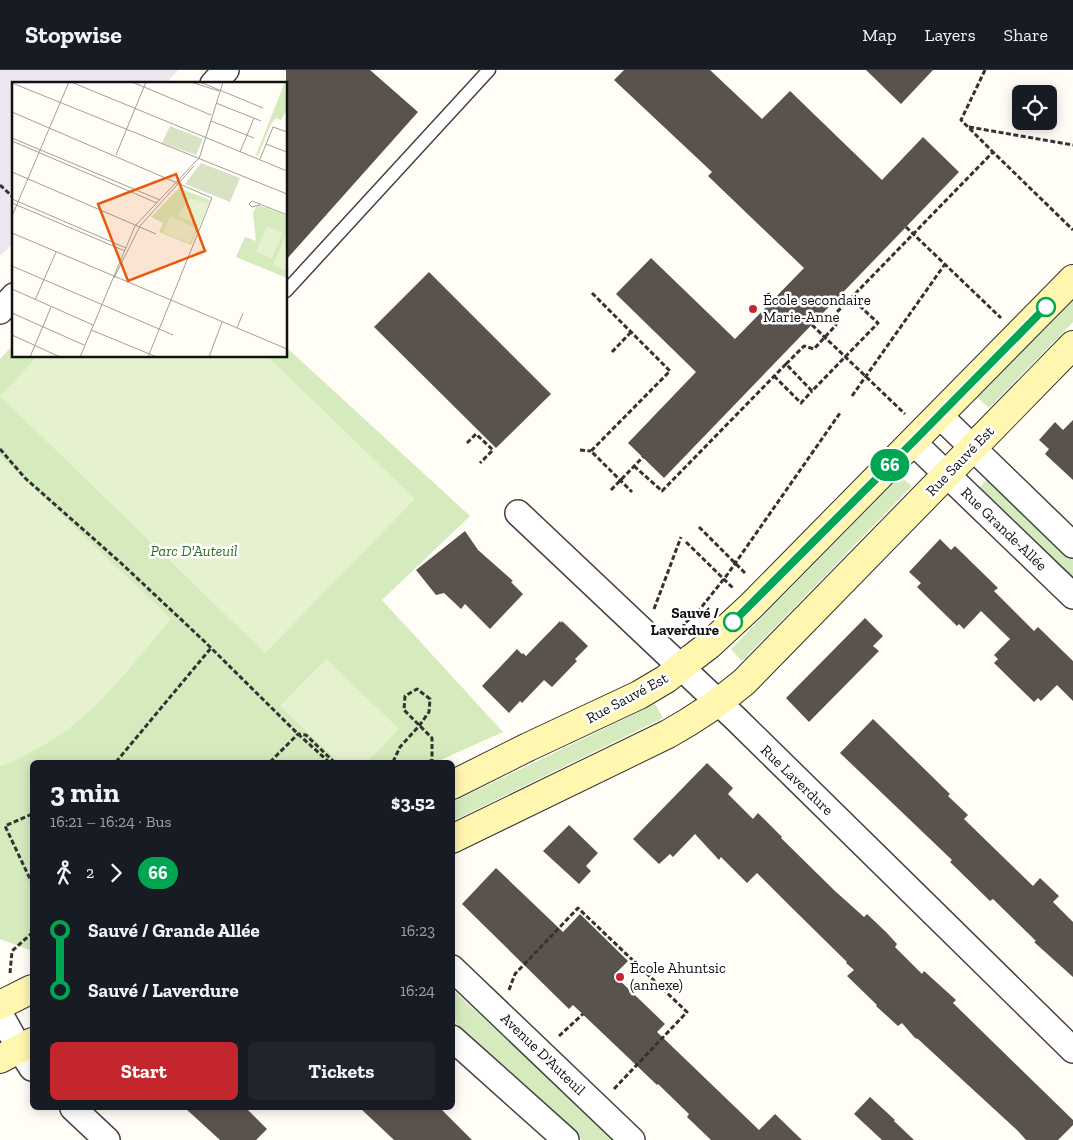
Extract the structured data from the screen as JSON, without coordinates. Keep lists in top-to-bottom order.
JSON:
{
  "streets": {
    "main road": ["Rue Sauvé Est"],
    "street": ["Rue Grande-Allée", "Rue Laverdure", "Avenue D'Auteuil"]
  },
  "crossings": [
    ["Rue Sauvé Est", "Rue Grande-Allée"],
    ["Rue Sauvé Est", "Rue Laverdure"]
  ],
  "parks": ["Parc D'Auteuil"],
  "places": ["École secondaire Marie-Anne", "Sauvé / Laverdure", "École Ahuntsic (annexe)"],
  "lines": ["bus line 66"],
  "page": {
    "header": "Stopwise",
    "nav": ["Map", "Layers", "Share"],
    "on_map": "66",
    "heading": ["3 min", "16:21 – 16:24 · Bus", "$3.52"],
    "legs": ["2", "66"],
    "list": [
      {
        "name": "Sauvé / Grande Allée",
        "value": "16:23"
      },
      {
        "name": "Sauvé / Laverdure",
        "value": "16:24"
      }
    ],
    "buttons": ["Start", "Tickets"]
  }
}
